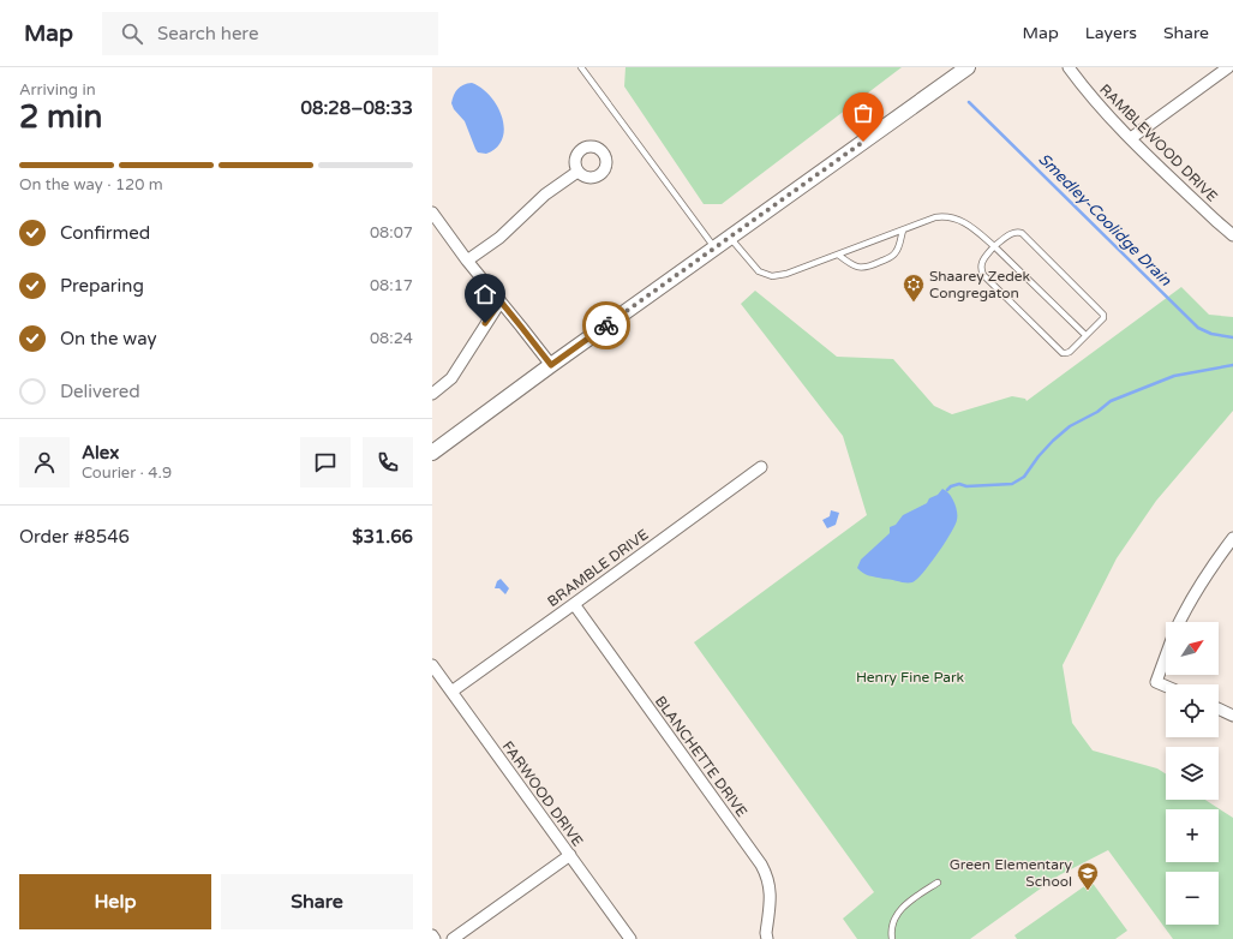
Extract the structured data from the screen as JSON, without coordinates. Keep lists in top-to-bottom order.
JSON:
{
  "streets": {
    "street": [
      "RAMBLEWOOD DRIVE",
      "BRAMBLE DRIVE",
      "BLANCHETTE DRIVE",
      "FARWOOD DRIVE"
    ]
  },
  "crossings": [
    ["BRAMBLE DRIVE", "BLANCHETTE DRIVE"],
    ["BRAMBLE DRIVE", "FARWOOD DRIVE"]
  ],
  "water": ["Smedley-Coolidge Drain"],
  "parks": ["Henry Fine Park"],
  "places": {
    "synagogue": ["Shaarey Zedek Congregaton"],
    "school or university": ["Green Elementary School"]
  },
  "north": "top right",
  "page": {
    "header": "Map",
    "search": "Search here",
    "nav": ["Map", "Layers", "Share"],
    "heading": ["2 min", "Arriving in", "08:28–08:33"],
    "panel": [
      "Alex",
      "Courier · 4.9",
      "Order #8546",
      "$31.66"
    ],
    "bar": "On the way · 120 m",
    "list": [
      ["Confirmed", "08:07"],
      ["Preparing", "08:17"],
      ["On the way", "08:24"],
      "Delivered"
    ],
    "map_buttons": ["+", "−"],
    "buttons": ["Help", "Share"]
  }
}
